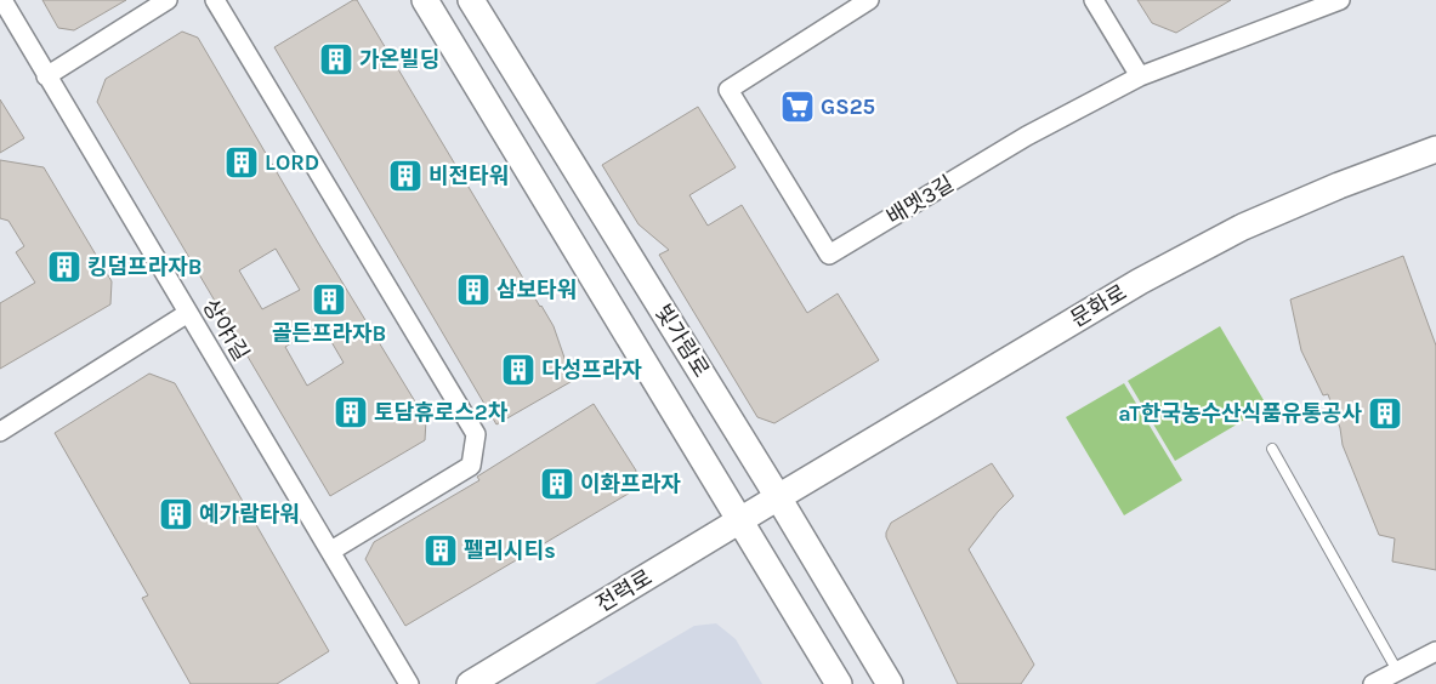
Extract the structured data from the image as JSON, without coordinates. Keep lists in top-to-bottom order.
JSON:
{
  "streets": {
    "main road": ["문화로", "빛가람로", "전력로"],
    "street": ["배멧3길", "상야1길"]
  },
  "crossings": [
    ["문화로", "빛가람로"],
    ["문화로", "전력로"],
    ["빛가람로", "전력로"]
  ],
  "places": {
    "building": [
      "가온빌딩",
      "LORD",
      "비전타워",
      "킹덤프라자B",
      "삼보타워",
      "골든프라자B",
      "다성프라자",
      "토담휴로스2차",
      "aT한국농수산식품유통공사",
      "이화프라자",
      "예가람타워",
      "펠리시티s"
    ],
    "supermarket": ["GS25"]
  }
}
